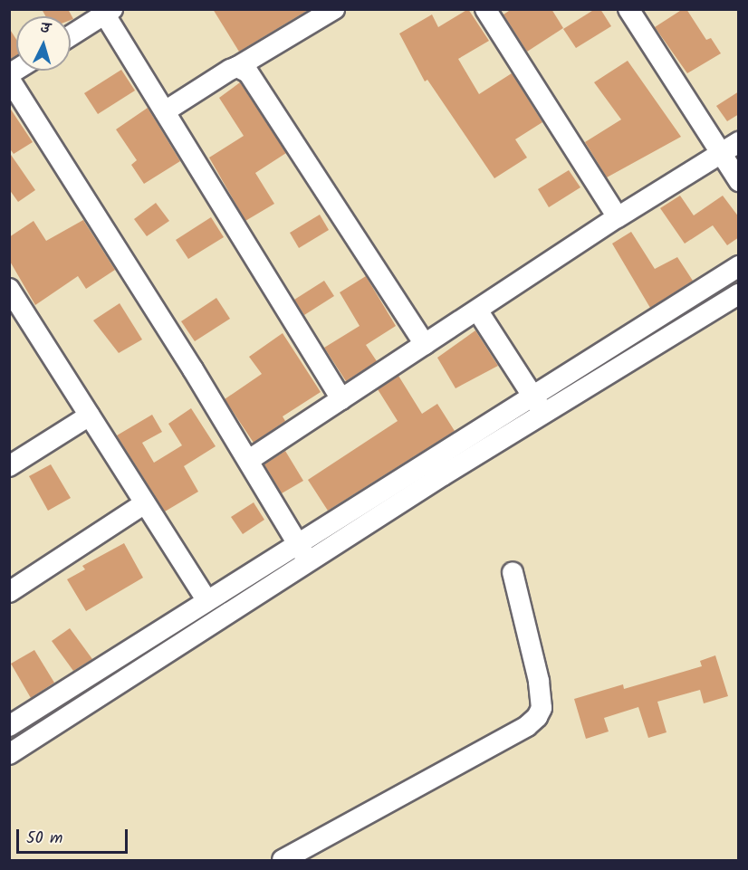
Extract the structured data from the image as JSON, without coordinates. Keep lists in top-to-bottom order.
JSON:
{
  "scale_bar": "50 m",
  "north": "top"
}
